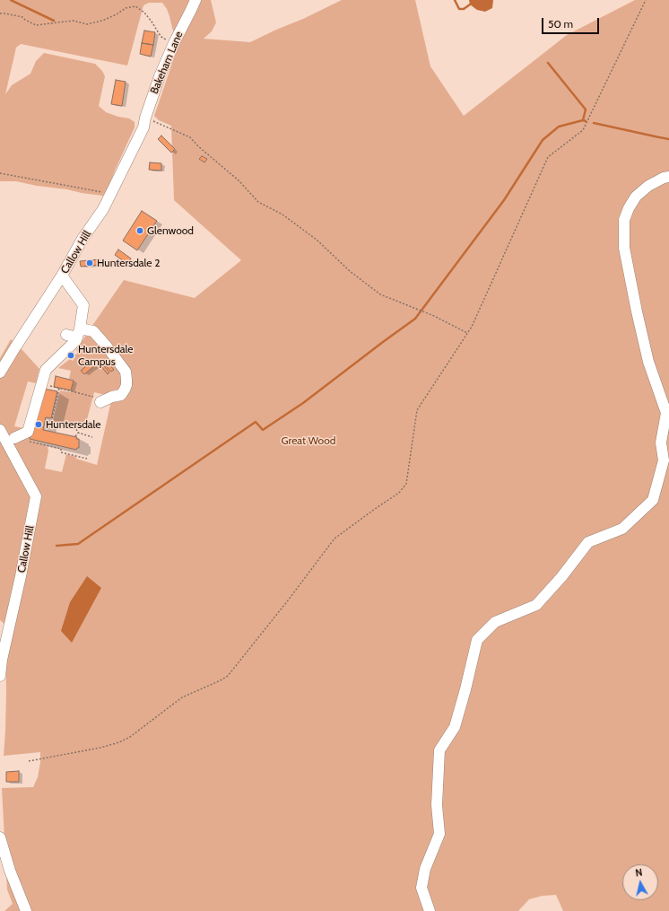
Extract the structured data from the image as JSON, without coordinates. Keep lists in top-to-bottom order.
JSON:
{
  "streets": {
    "street": ["Bakeham Lane", "Callow Hill"]
  },
  "crossings": [
    ["Bakeham Lane", "Callow Hill"]
  ],
  "parks": ["Great Wood"],
  "places": [
    "Glenwood",
    "Huntersdale 2",
    "Huntersdale Campus",
    "Huntersdale"
  ],
  "scale_bar": "50 m",
  "north": "top"
}
